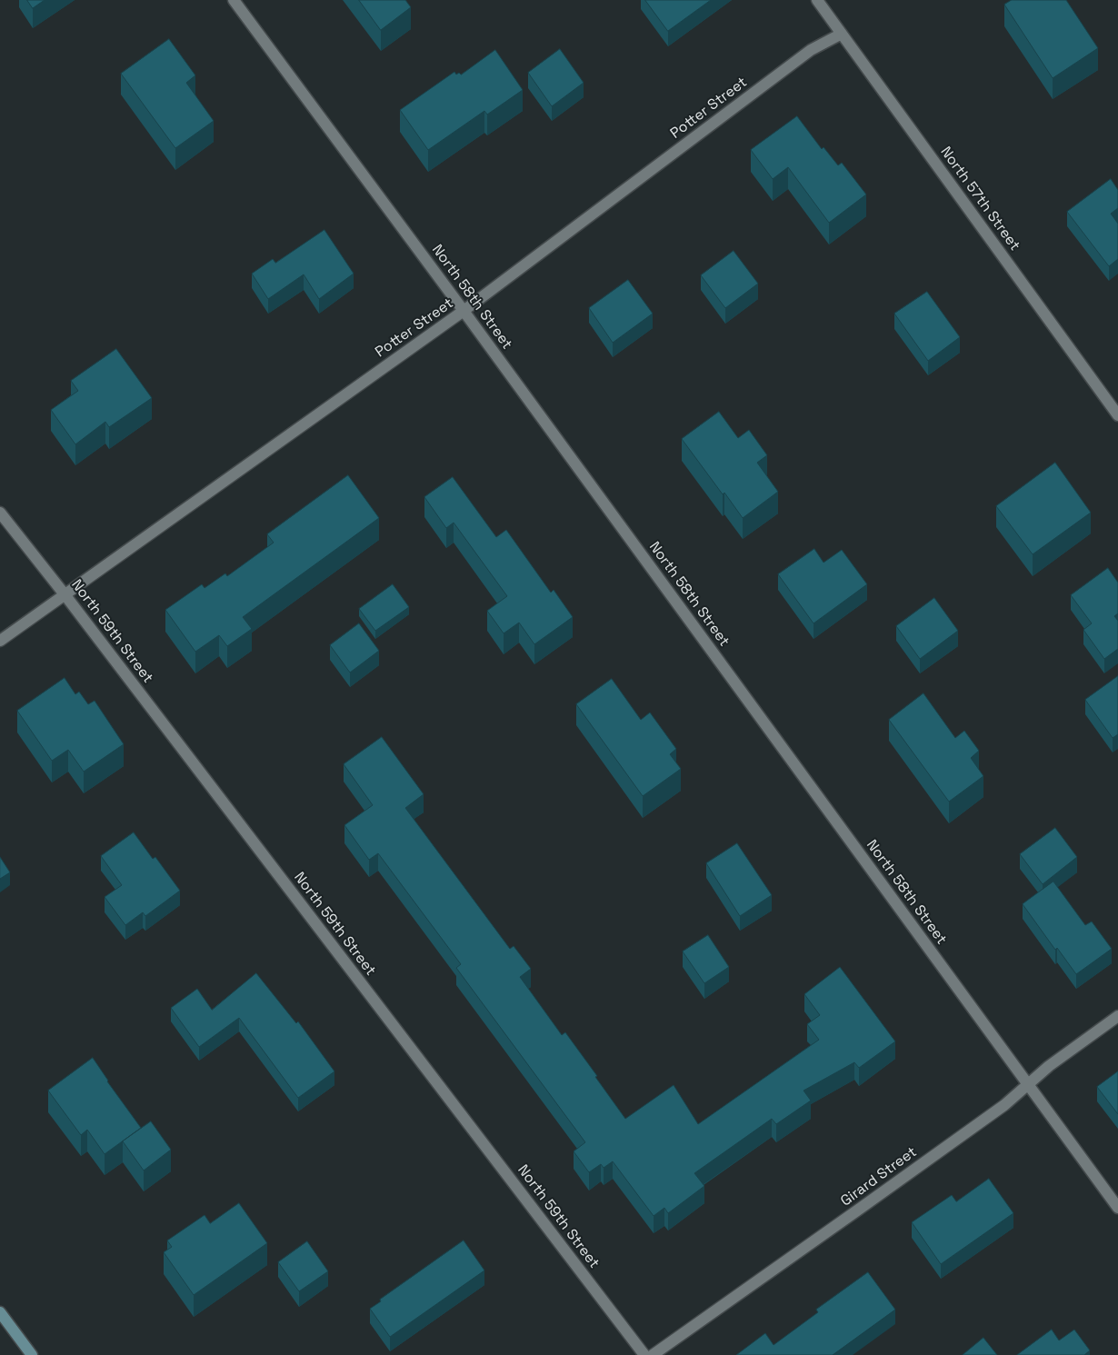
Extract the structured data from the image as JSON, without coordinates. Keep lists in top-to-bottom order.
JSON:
{
  "streets": {
    "street": [
      "Potter Street",
      "North 57th Street",
      "North 58th Street",
      "North 59th Street",
      "Girard Street"
    ]
  },
  "crossings": [
    ["Potter Street", "North 57th Street"],
    ["Potter Street", "North 58th Street"],
    ["Potter Street", "North 59th Street"],
    ["North 58th Street", "Girard Street"]
  ]
}
